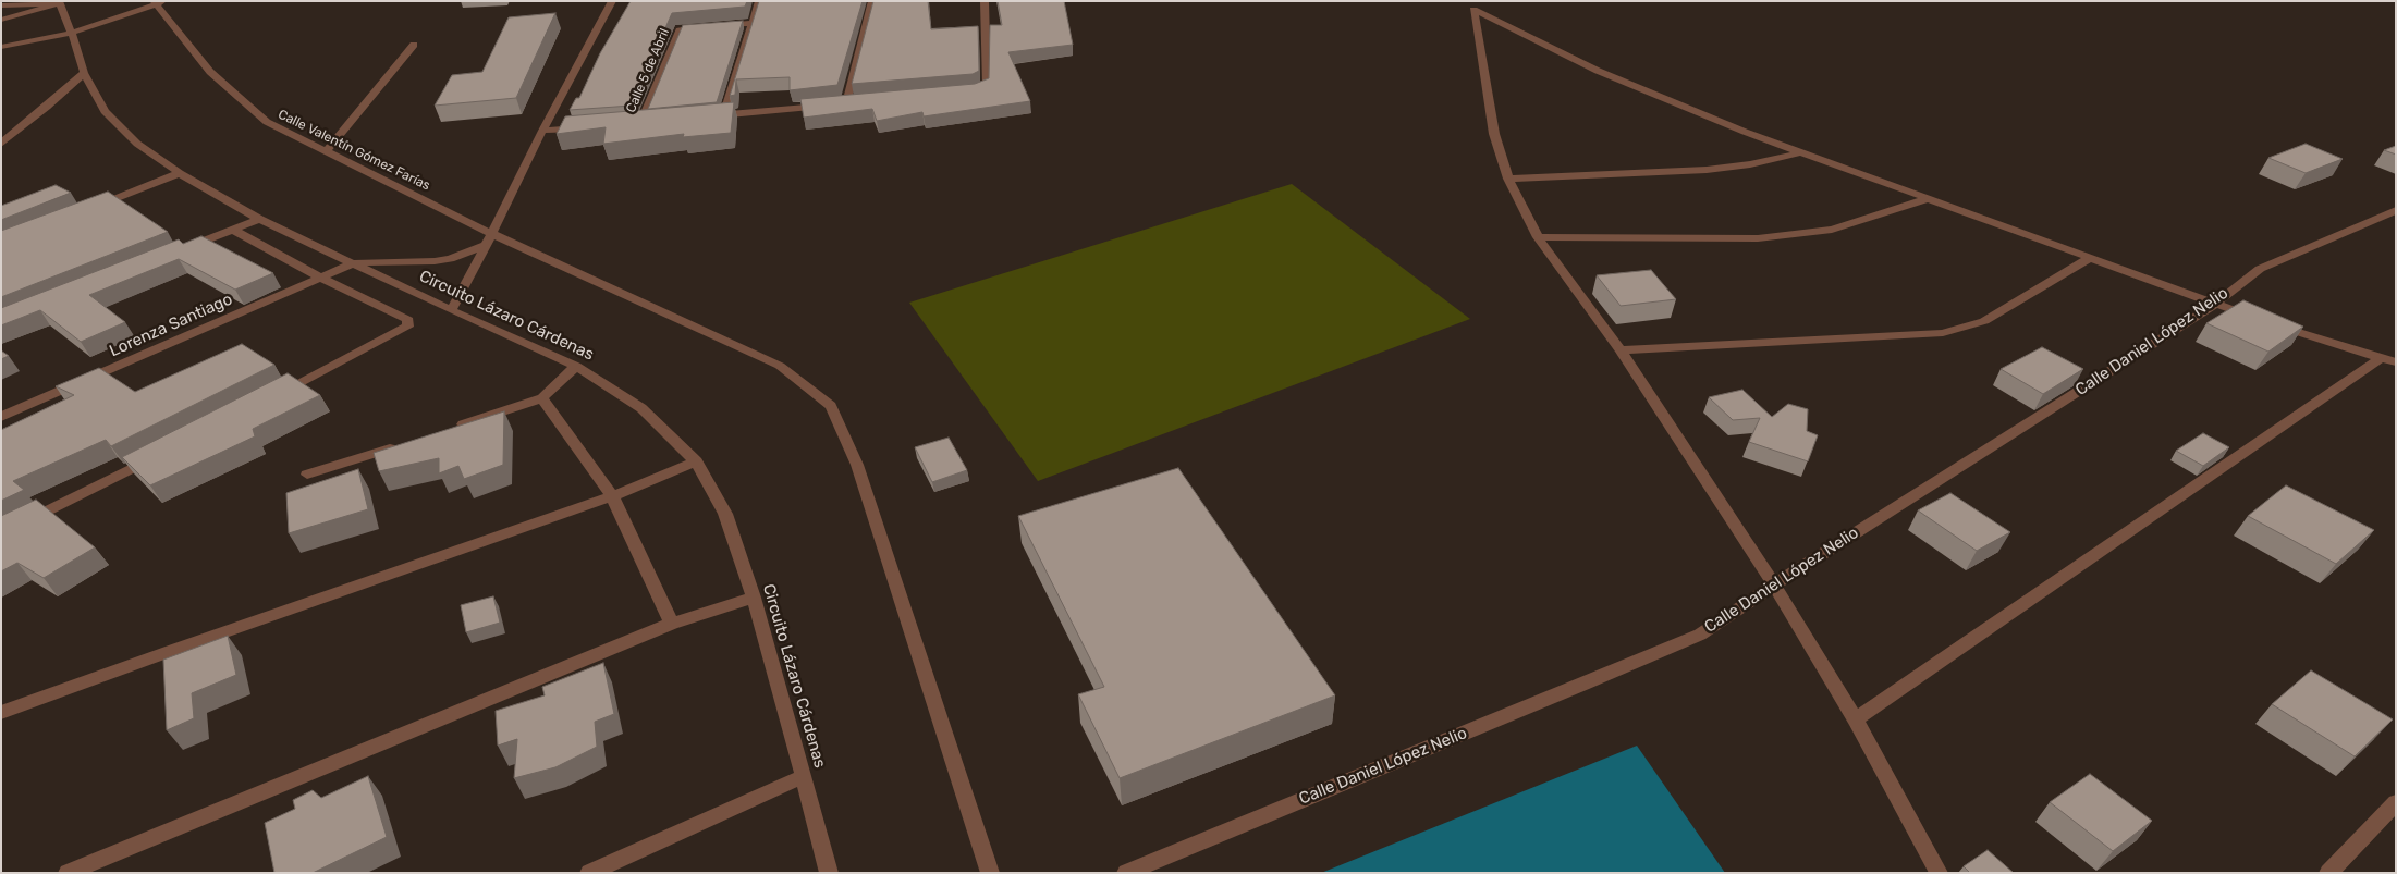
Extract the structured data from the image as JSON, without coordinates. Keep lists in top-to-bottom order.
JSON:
{
  "streets": {
    "street": [
      "Calle 5 de Abril",
      "Calle Valentín Gómez Farías",
      "Circuito Lázaro Cárdenas",
      "Lorenza Santiago",
      "Calle Daniel López Nelio"
    ]
  },
  "crossings": [
    ["Circuito Lázaro Cárdenas", "Lorenza Santiago"]
  ]
}
